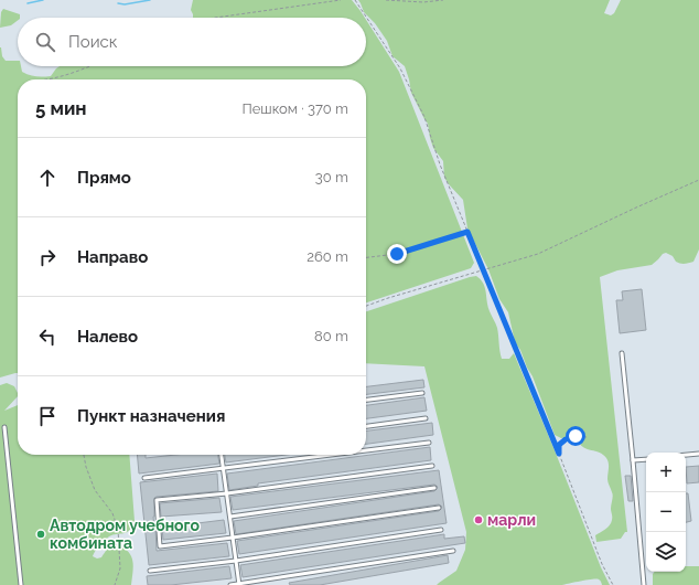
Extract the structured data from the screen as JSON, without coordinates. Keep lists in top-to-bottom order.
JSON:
{
  "places": ["марли", "Автодром учебного комбината"],
  "page": {
    "search": "Поиск",
    "heading": ["5 мин", "Пешком · 370 m"],
    "list": [
      ["Прямо", "30 m"],
      ["Направо", "260 m"],
      ["Налево", "80 m"],
      "Пункт назначения"
    ],
    "map_buttons": ["+", "−"]
  }
}
